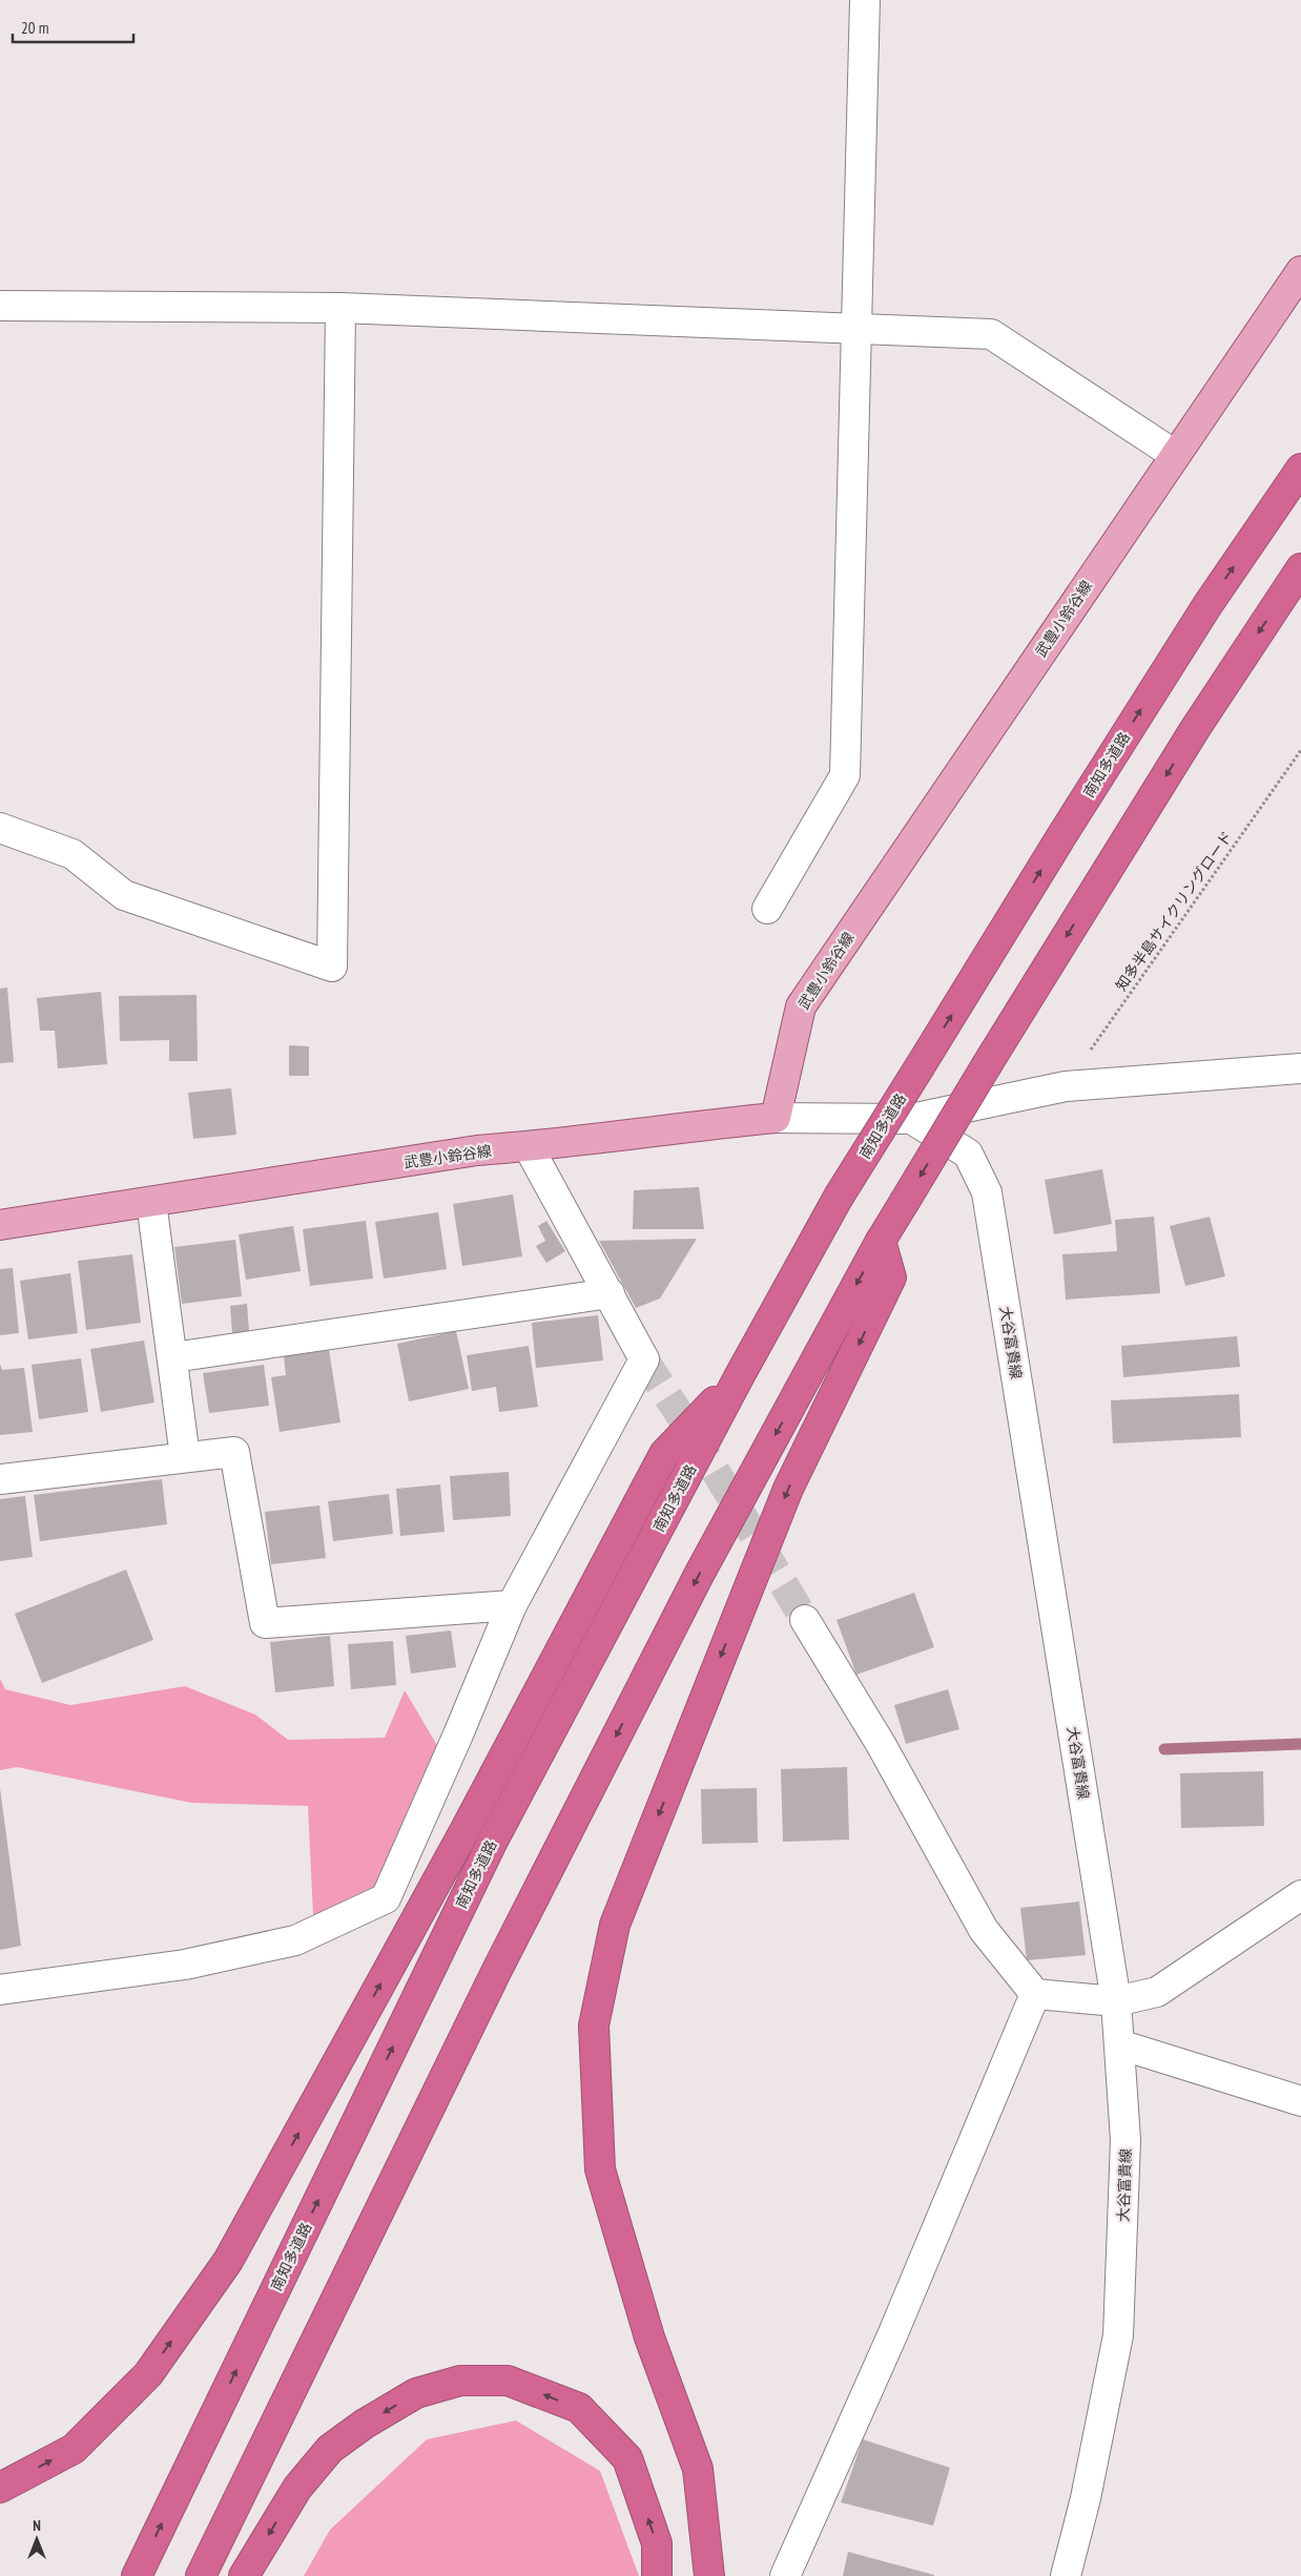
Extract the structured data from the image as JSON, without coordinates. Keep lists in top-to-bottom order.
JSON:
{
  "streets": {
    "highway": ["南知多道路"],
    "main road": ["武豊小鈴谷線"],
    "street": ["大谷富貴線"],
    "path": ["知多半島サイクリングロード"]
  },
  "scale_bar": "20 m",
  "north": "top"
}
